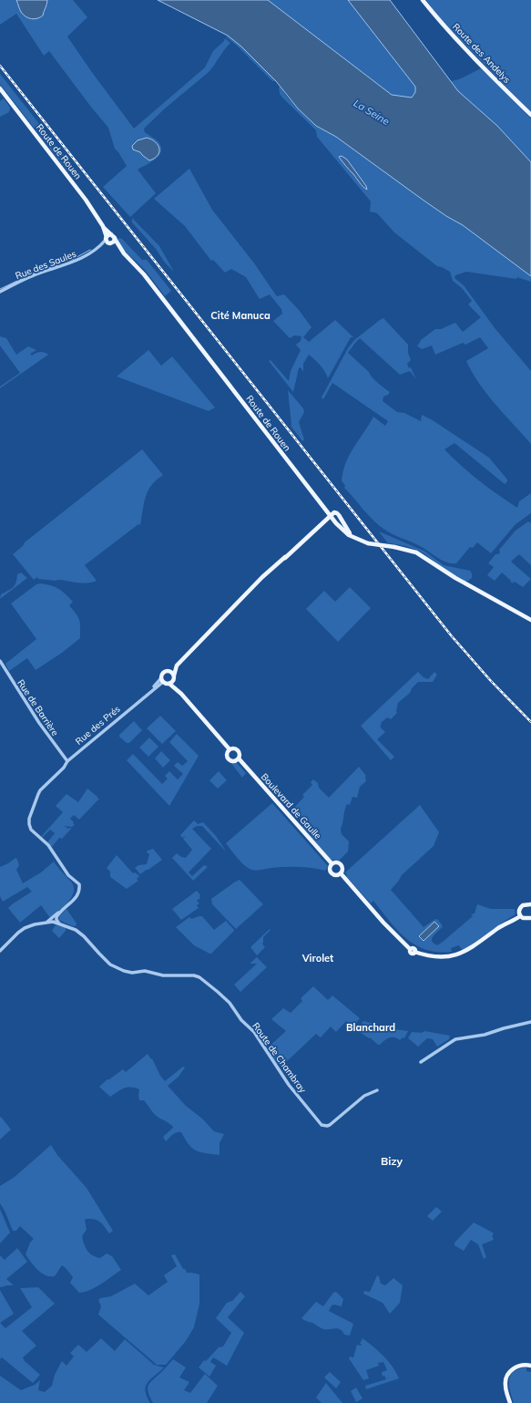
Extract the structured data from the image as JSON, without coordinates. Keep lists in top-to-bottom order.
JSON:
{
  "streets": {
    "main road": ["Route des Andelys", "Route de Rouen", "Boulevard de Gaulle"],
    "street": [
      "Rue des Saules",
      "Rue de Barrière",
      "Rue des Prés",
      "Route de Chambray"
    ]
  },
  "crossings": [
    ["Route de Rouen", "Rue des Saules"],
    ["Rue de Barrière", "Rue des Prés"]
  ],
  "districts": [
    "Cité Manuca",
    "Virolet",
    "Blanchard",
    "Bizy"
  ],
  "water": ["La Seine"]
}
